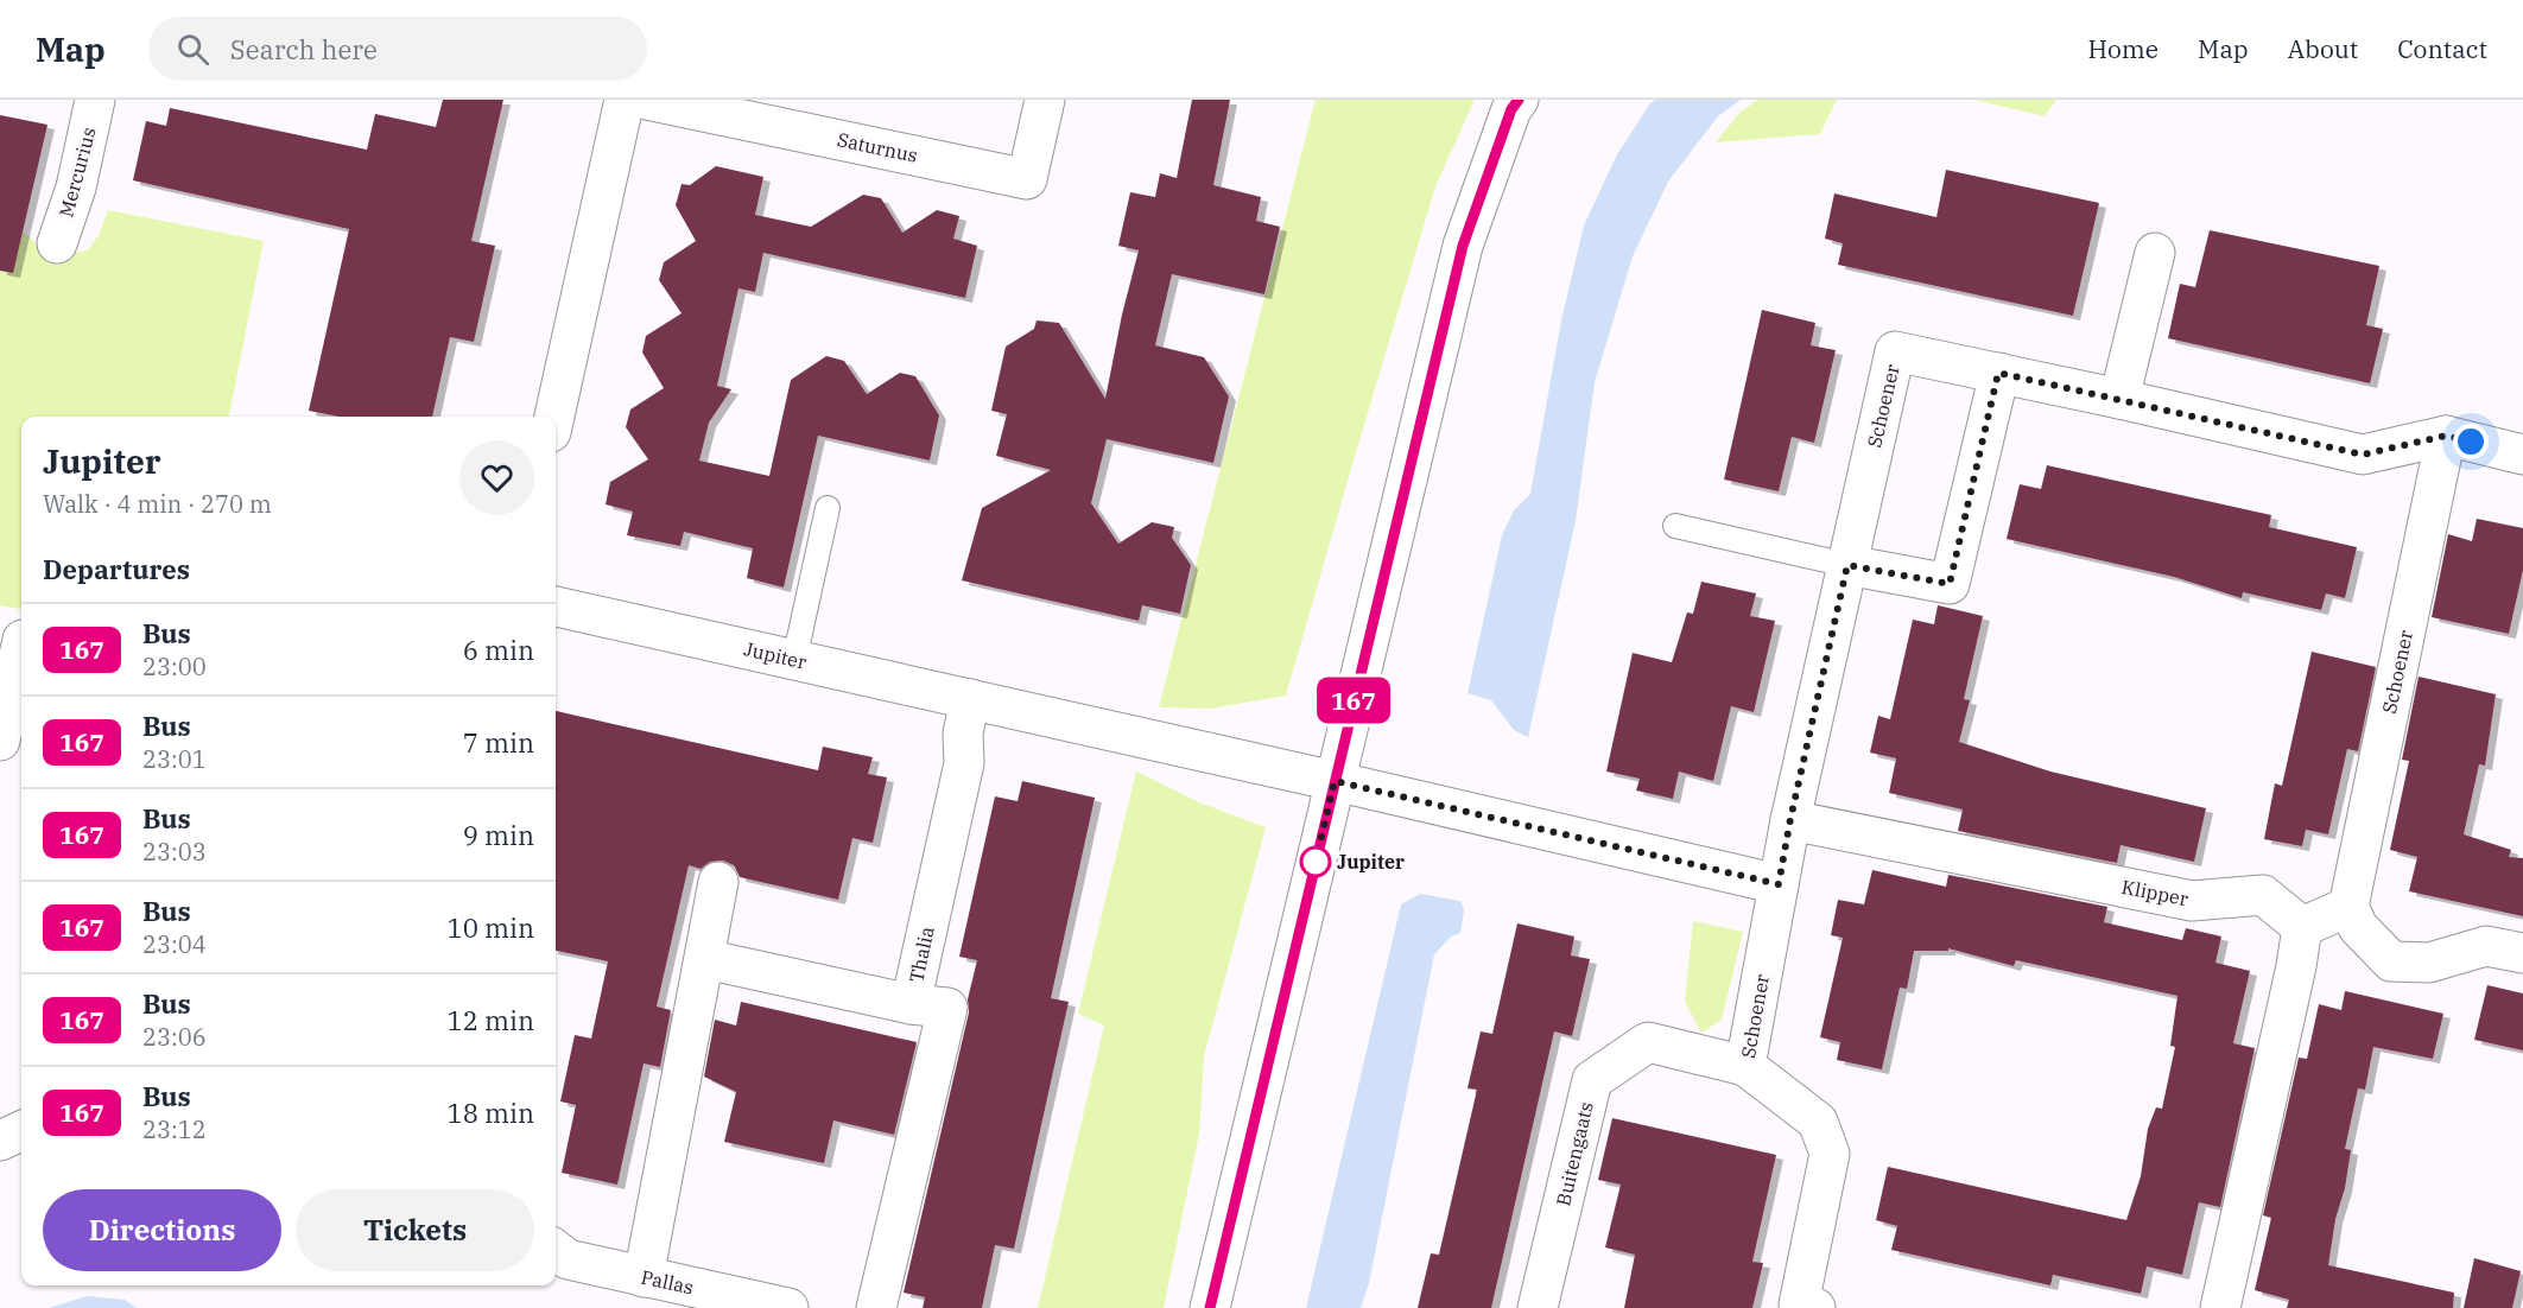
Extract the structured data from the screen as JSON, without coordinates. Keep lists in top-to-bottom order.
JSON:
{
  "streets": {
    "street": [
      "Saturnus",
      "Mercurius",
      "Schoener",
      "Jupiter",
      "Klipper",
      "Thalia",
      "Buitengaats",
      "Pallas"
    ]
  },
  "crossings": [
    ["Schoener", "Klipper"],
    ["Schoener", "Buitengaats"],
    ["Jupiter", "Thalia"]
  ],
  "places": ["Jupiter"],
  "lines": ["bus line 167"],
  "page": {
    "header": "Map",
    "search": "Search here",
    "nav": [
      "Home",
      "Map",
      "About",
      "Contact"
    ],
    "on_map": "167",
    "heading": [
      ["Jupiter", "Walk · 4 min · 270 m"],
      "Departures"
    ],
    "list": [
      {
        "mark": "167",
        "name": "Bus",
        "note": "23:00",
        "value": "6 min"
      },
      {
        "mark": "167",
        "name": "Bus",
        "note": "23:01",
        "value": "7 min"
      },
      {
        "mark": "167",
        "name": "Bus",
        "note": "23:03",
        "value": "9 min"
      },
      {
        "mark": "167",
        "name": "Bus",
        "note": "23:04",
        "value": "10 min"
      },
      {
        "mark": "167",
        "name": "Bus",
        "note": "23:06",
        "value": "12 min"
      },
      {
        "mark": "167",
        "name": "Bus",
        "note": "23:12",
        "value": "18 min"
      }
    ],
    "buttons": ["Directions", "Tickets"]
  }
}
